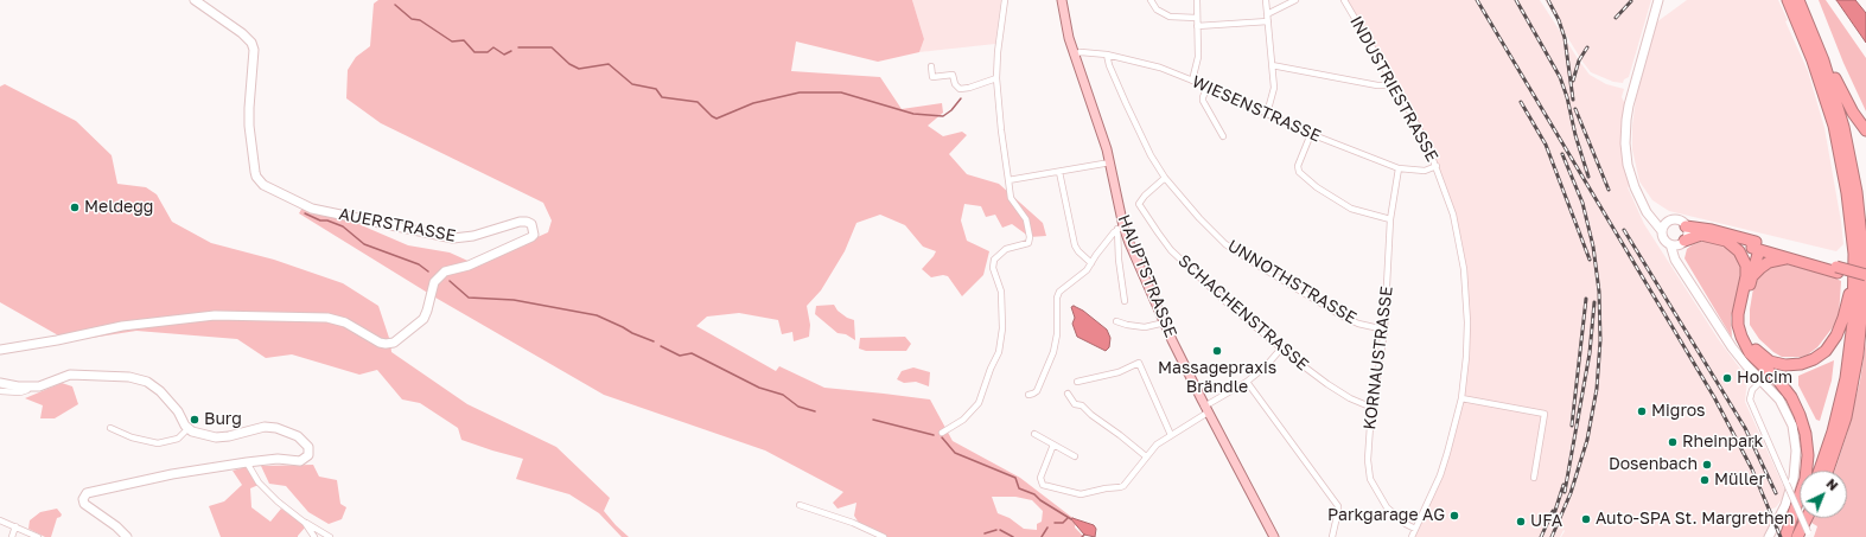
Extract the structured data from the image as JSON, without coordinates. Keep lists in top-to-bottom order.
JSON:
{
  "streets": {
    "main road": ["HAUPTSTRASSE"],
    "street": [
      "INDUSTRIESTRASSE",
      "WIESENSTRASSE",
      "AUERSTRASSE",
      "UNNOTHSTRASSE",
      "SCHACHENSTRASSE",
      "KORNAUSTRASSE"
    ]
  },
  "crossings": [
    ["INDUSTRIESTRASSE", "WIESENSTRASSE"],
    ["INDUSTRIESTRASSE", "KORNAUSTRASSE"],
    ["WIESENSTRASSE", "HAUPTSTRASSE"],
    ["WIESENSTRASSE", "UNNOTHSTRASSE"],
    ["WIESENSTRASSE", "KORNAUSTRASSE"],
    ["UNNOTHSTRASSE", "SCHACHENSTRASSE"],
    ["UNNOTHSTRASSE", "KORNAUSTRASSE"],
    ["SCHACHENSTRASSE", "KORNAUSTRASSE"]
  ],
  "places": [
    "Meldegg",
    "Massagepraxis Brändle",
    "Holcim",
    "Migros",
    "Burg",
    "Rheinpark",
    "Dosenbach",
    "Müller",
    "Parkgarage AG",
    "Auto-SPA St. Margrethen",
    "UFA"
  ],
  "north": "top right"
}
